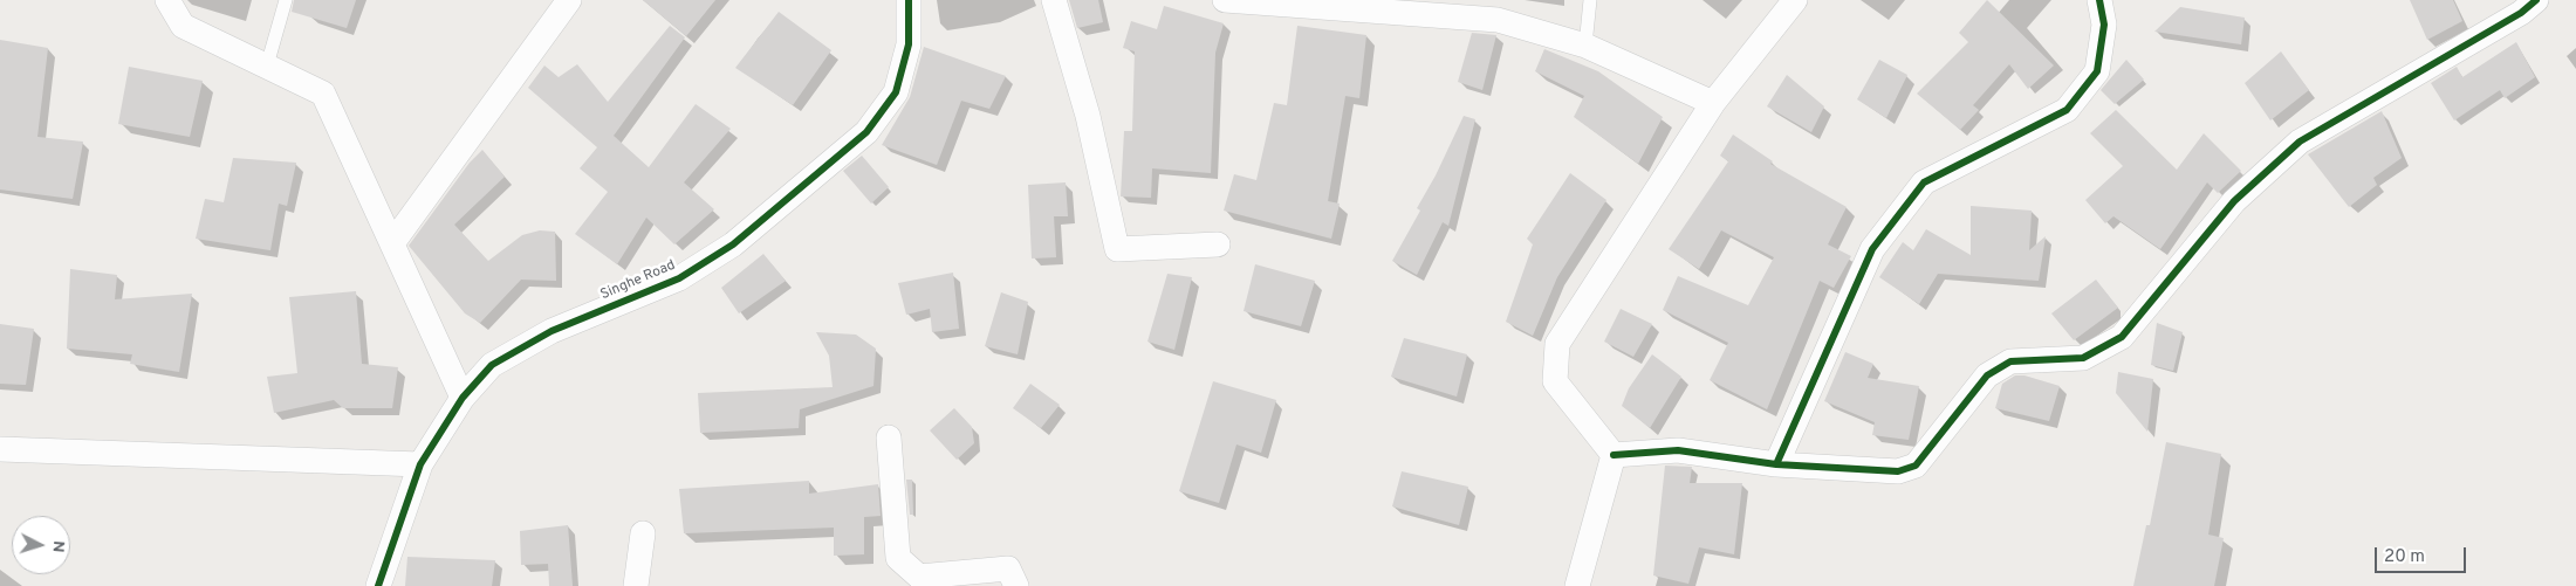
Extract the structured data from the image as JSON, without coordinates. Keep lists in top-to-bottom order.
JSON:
{
  "streets": {
    "street": ["Singhe Road"]
  },
  "scale_bar": "20 m",
  "north": "right"
}
